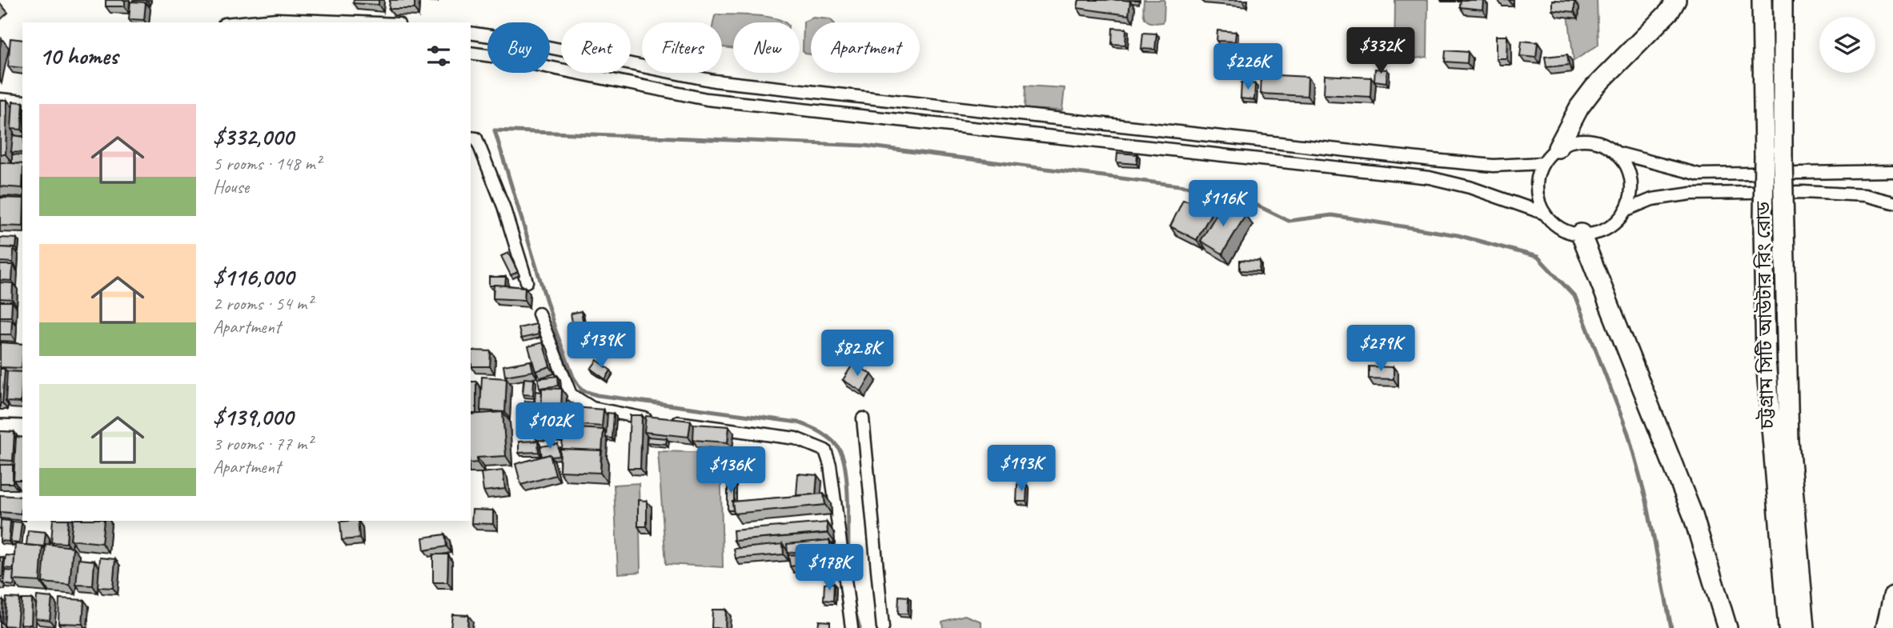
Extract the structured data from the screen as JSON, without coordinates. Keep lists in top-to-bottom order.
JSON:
{
  "streets": {
    "main road": ["চট্টগ্রাম সিটি আউটার রিং রোড"]
  },
  "page": {
    "chip": [
      "Buy",
      "Rent",
      "Filters",
      "New",
      "Apartment"
    ],
    "heading": "10 homes",
    "price": [
      "$332K",
      "$226K",
      "$116K",
      "$139K",
      "$279K",
      "$82.8K",
      "$102K",
      "$193K",
      "$136K",
      "$178K"
    ],
    "list": [
      {
        "name": "$332,000",
        "note": "5 rooms · 148 m² · House"
      },
      {
        "name": "$116,000",
        "note": "2 rooms · 54 m² · Apartment"
      },
      {
        "name": "$139,000",
        "note": "3 rooms · 77 m² · Apartment"
      }
    ]
  }
}
